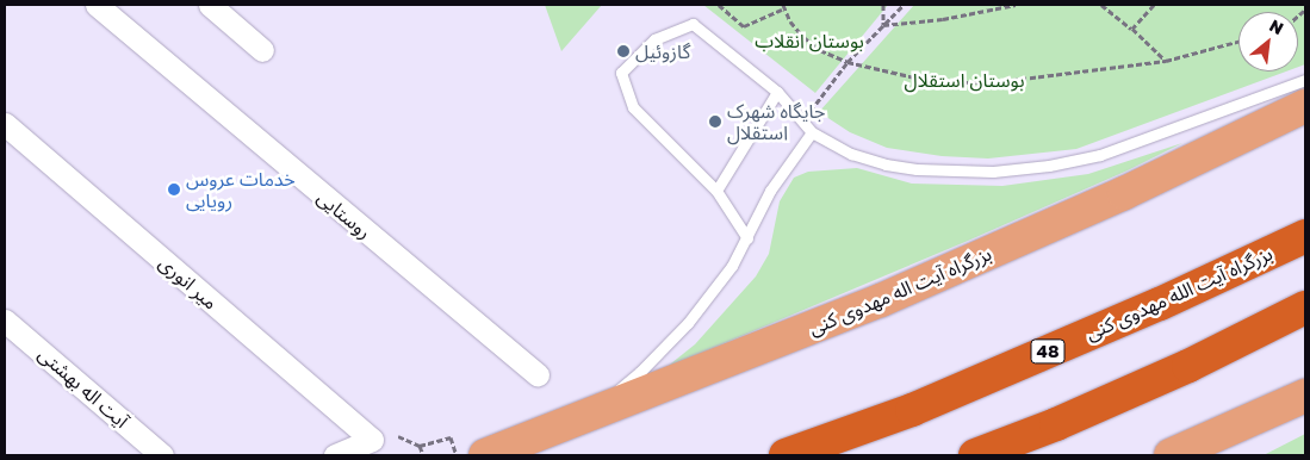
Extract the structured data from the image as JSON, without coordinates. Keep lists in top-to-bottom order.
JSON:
{
  "streets": {
    "highway": ["بزرگراه آیت الله مهدوی کنی", "48"],
    "main road": ["بزرگراه آیت اله مهدوی کنی"],
    "street": ["روستایی", "میر انوری", "آیت اله بهشتی"]
  },
  "parks": ["بوستان انقلاب", "بوستان استقلال"],
  "places": ["گازوئیل", "جایگاه شهرک استقلال", "خدمات عروس رویایی"],
  "north": "top right"
}
